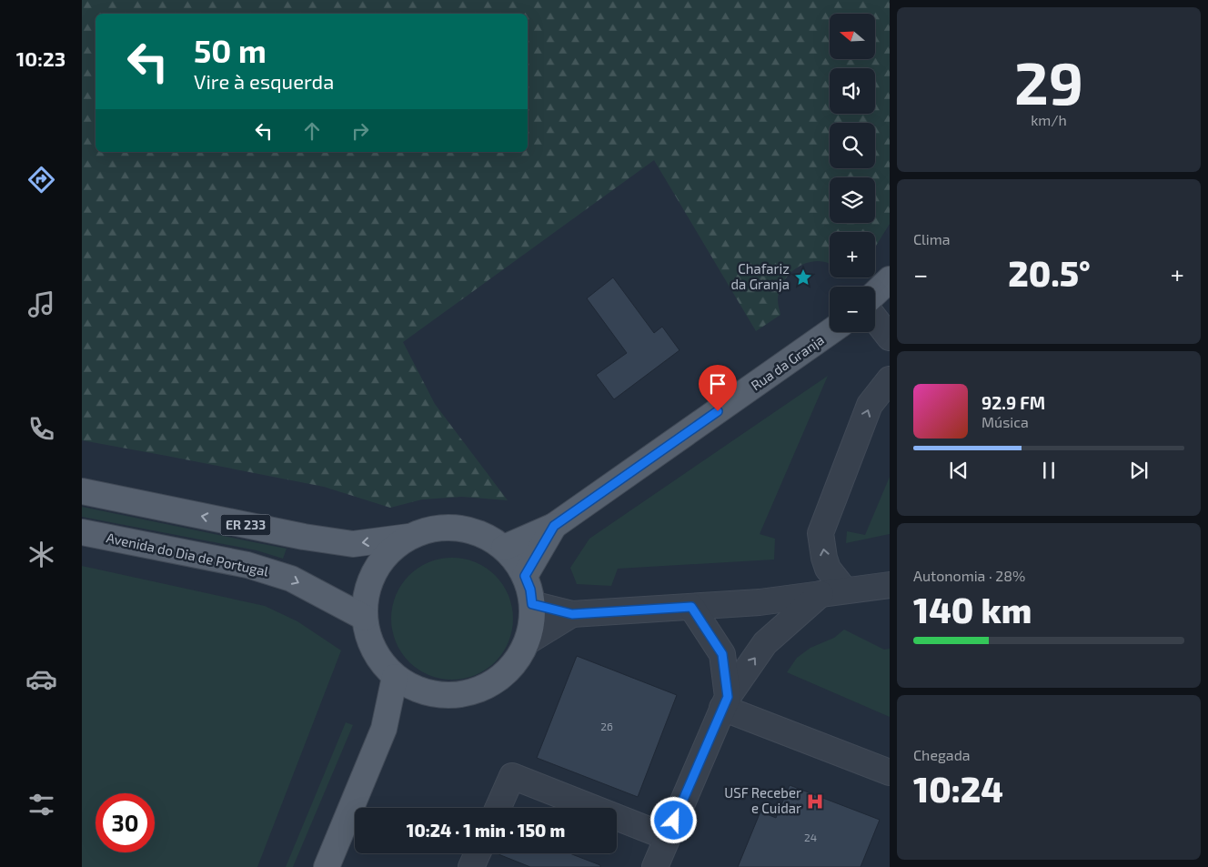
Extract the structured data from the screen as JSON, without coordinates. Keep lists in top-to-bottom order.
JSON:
{
  "streets": {
    "main road": ["Rua da Granja", "ER 233", "Avenida do Dia de Portugal"]
  },
  "places": {
    "place": ["Chafariz da Granja"],
    "hospital": ["USF Receber e Cuidar"]
  },
  "house_numbers": ["26", "24"],
  "north": "left",
  "page": {
    "tabs": "10:23",
    "tile": [
      ["29", "km/h"],
      "Clima",
      ["Autonomia · 28%", "140 km"],
      ["Chegada", "10:24"]
    ],
    "map_buttons": ["+", "−"],
    "turn": ["50 m", "Vire à esquerda"],
    "heat": ["−", "20.5°", "+"],
    "song": ["92.9 FM", "Música"],
    "limit": "30",
    "trip": "10:24 · 1 min · 150 m"
  }
}
